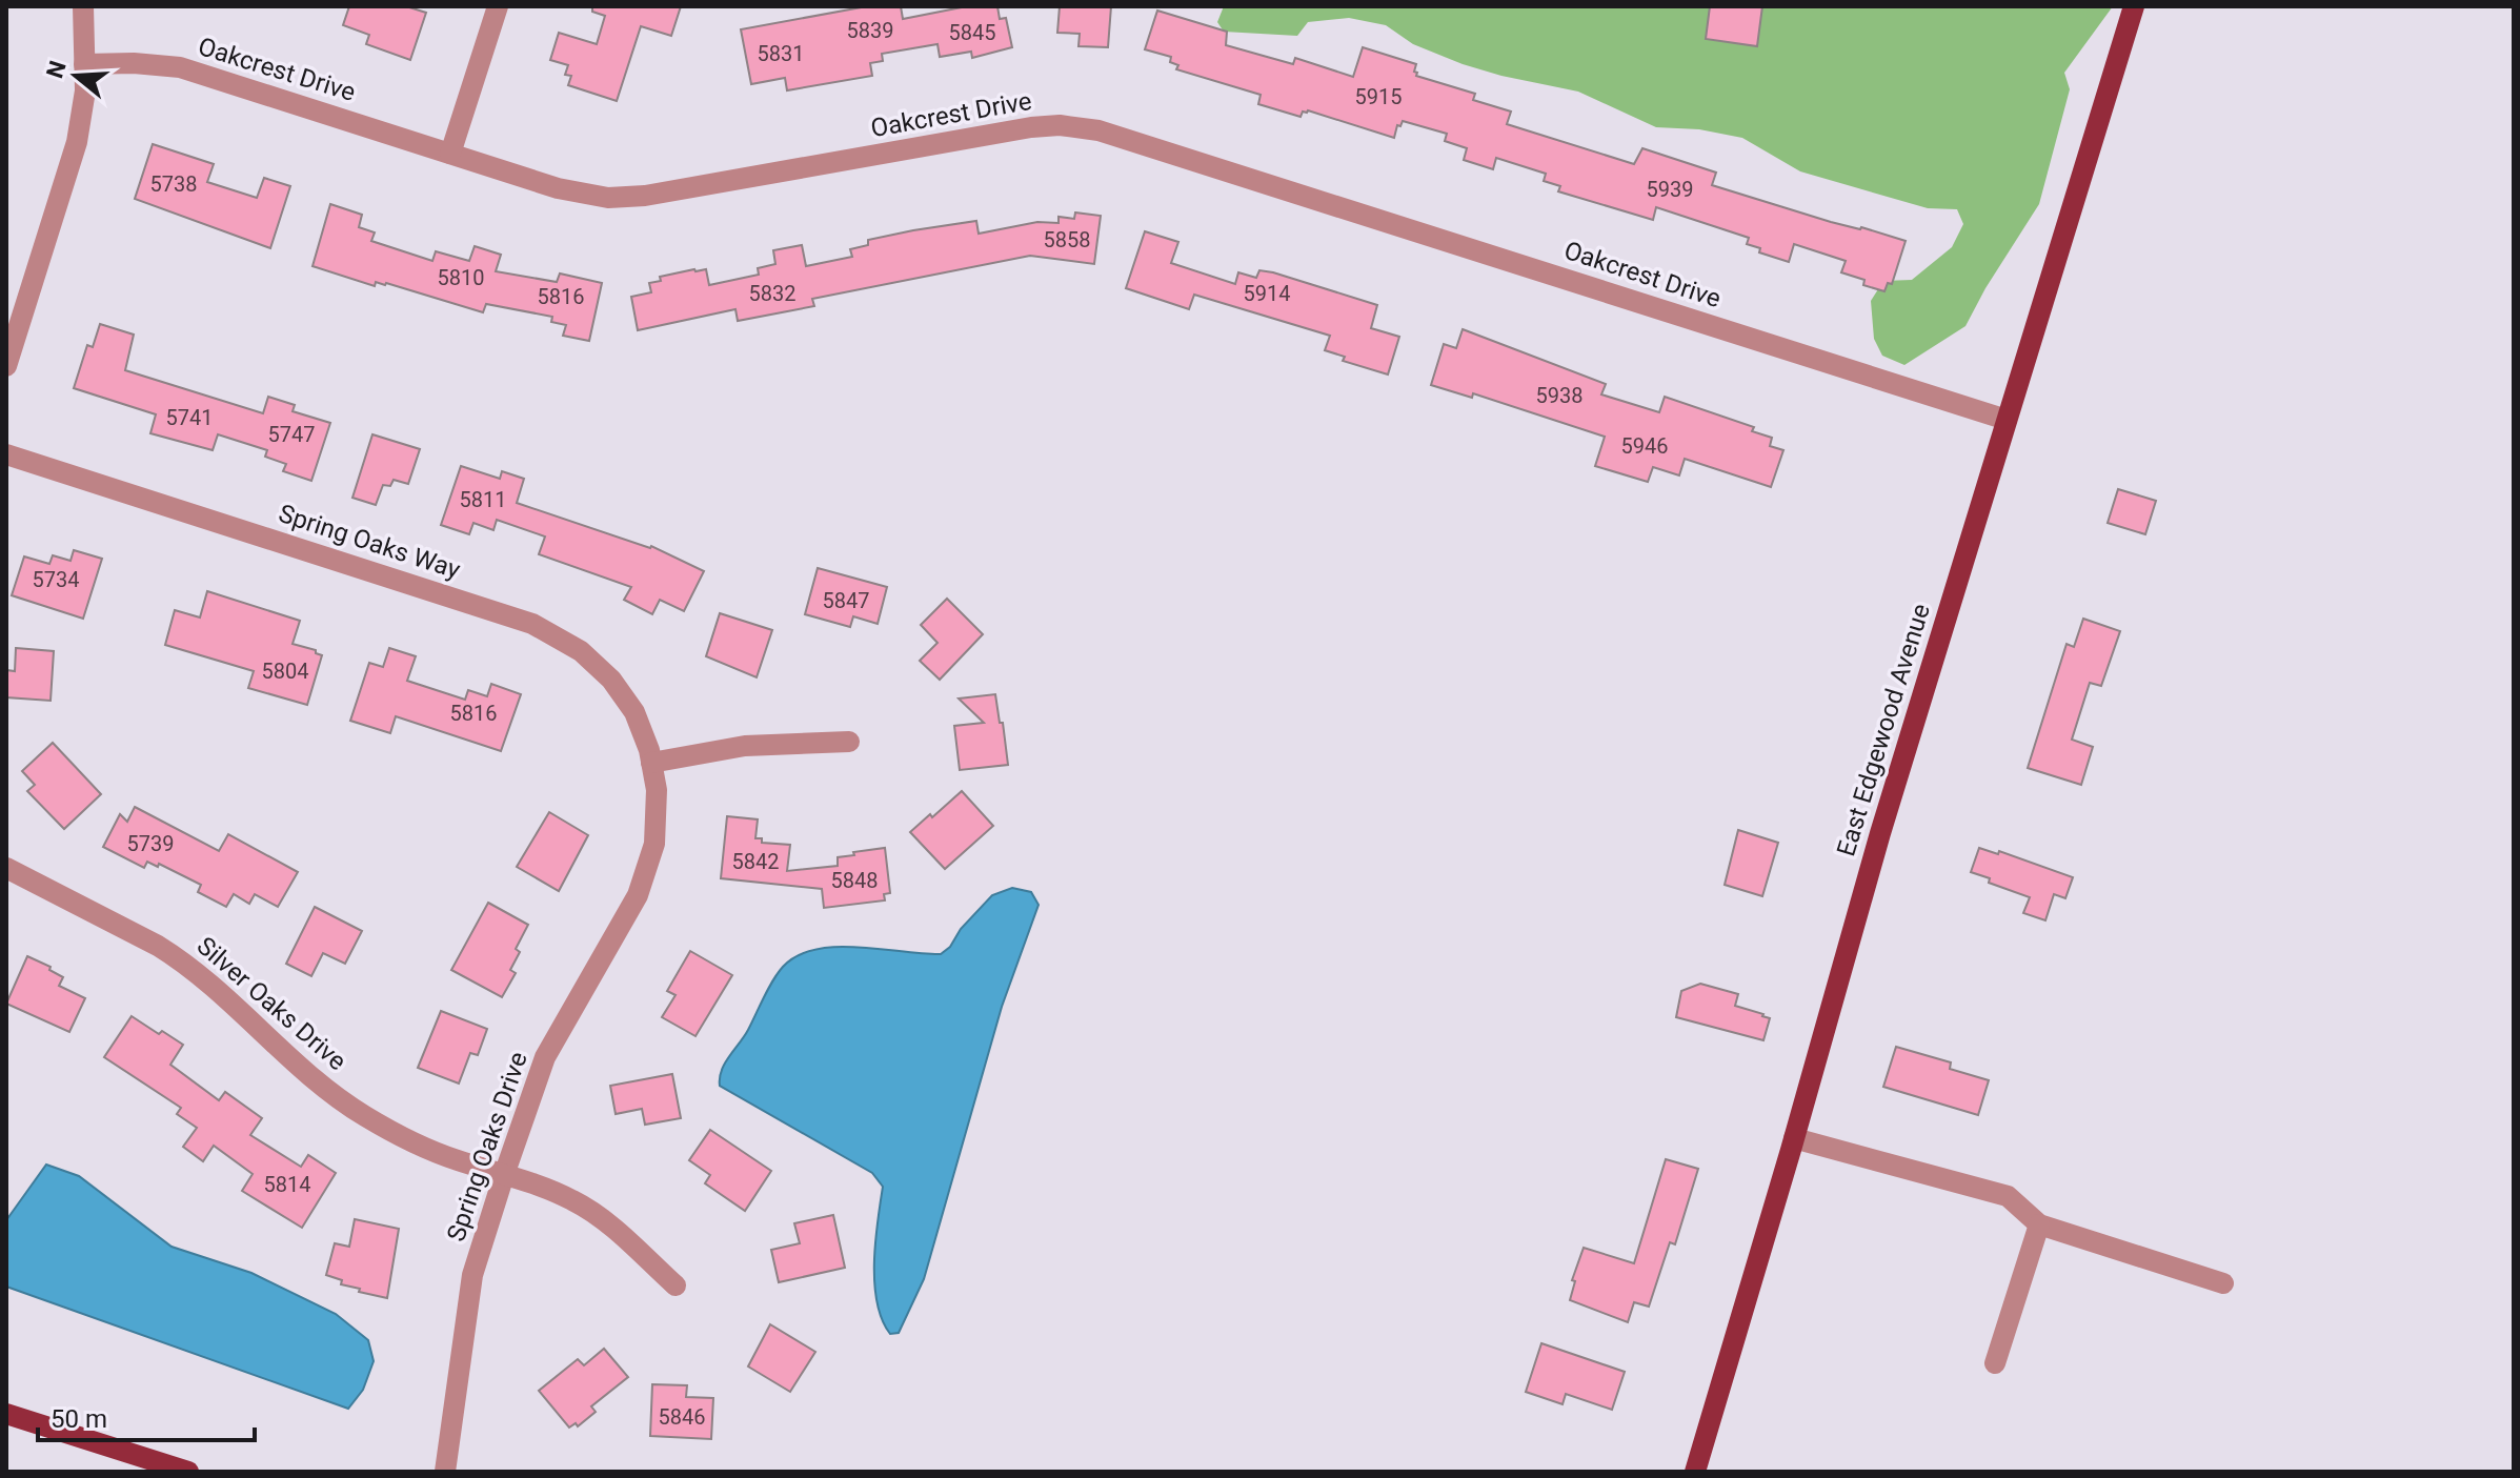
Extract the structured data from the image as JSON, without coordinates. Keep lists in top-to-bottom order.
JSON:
{
  "streets": {
    "main road": ["East Edgewood Avenue"],
    "street": [
      "Oakcrest Drive",
      "Spring Oaks Way",
      "Silver Oaks Drive",
      "Spring Oaks Drive"
    ]
  },
  "crossings": [
    ["Oakcrest Drive", "East Edgewood Avenue"],
    ["Spring Oaks Way", "Spring Oaks Drive"],
    ["Silver Oaks Drive", "Spring Oaks Drive"]
  ],
  "house_numbers": [
    "5839",
    "5845",
    "5831",
    "5915",
    "5738",
    "5939",
    "5858",
    "5810",
    "5832",
    "5914",
    "5816",
    "5938",
    "5741",
    "5747",
    "5946",
    "5811",
    "5734",
    "5847",
    "5804",
    "5816",
    "5739",
    "5842",
    "5848",
    "5814",
    "5846"
  ],
  "scale_bar": "50 m",
  "north": "left"
}
